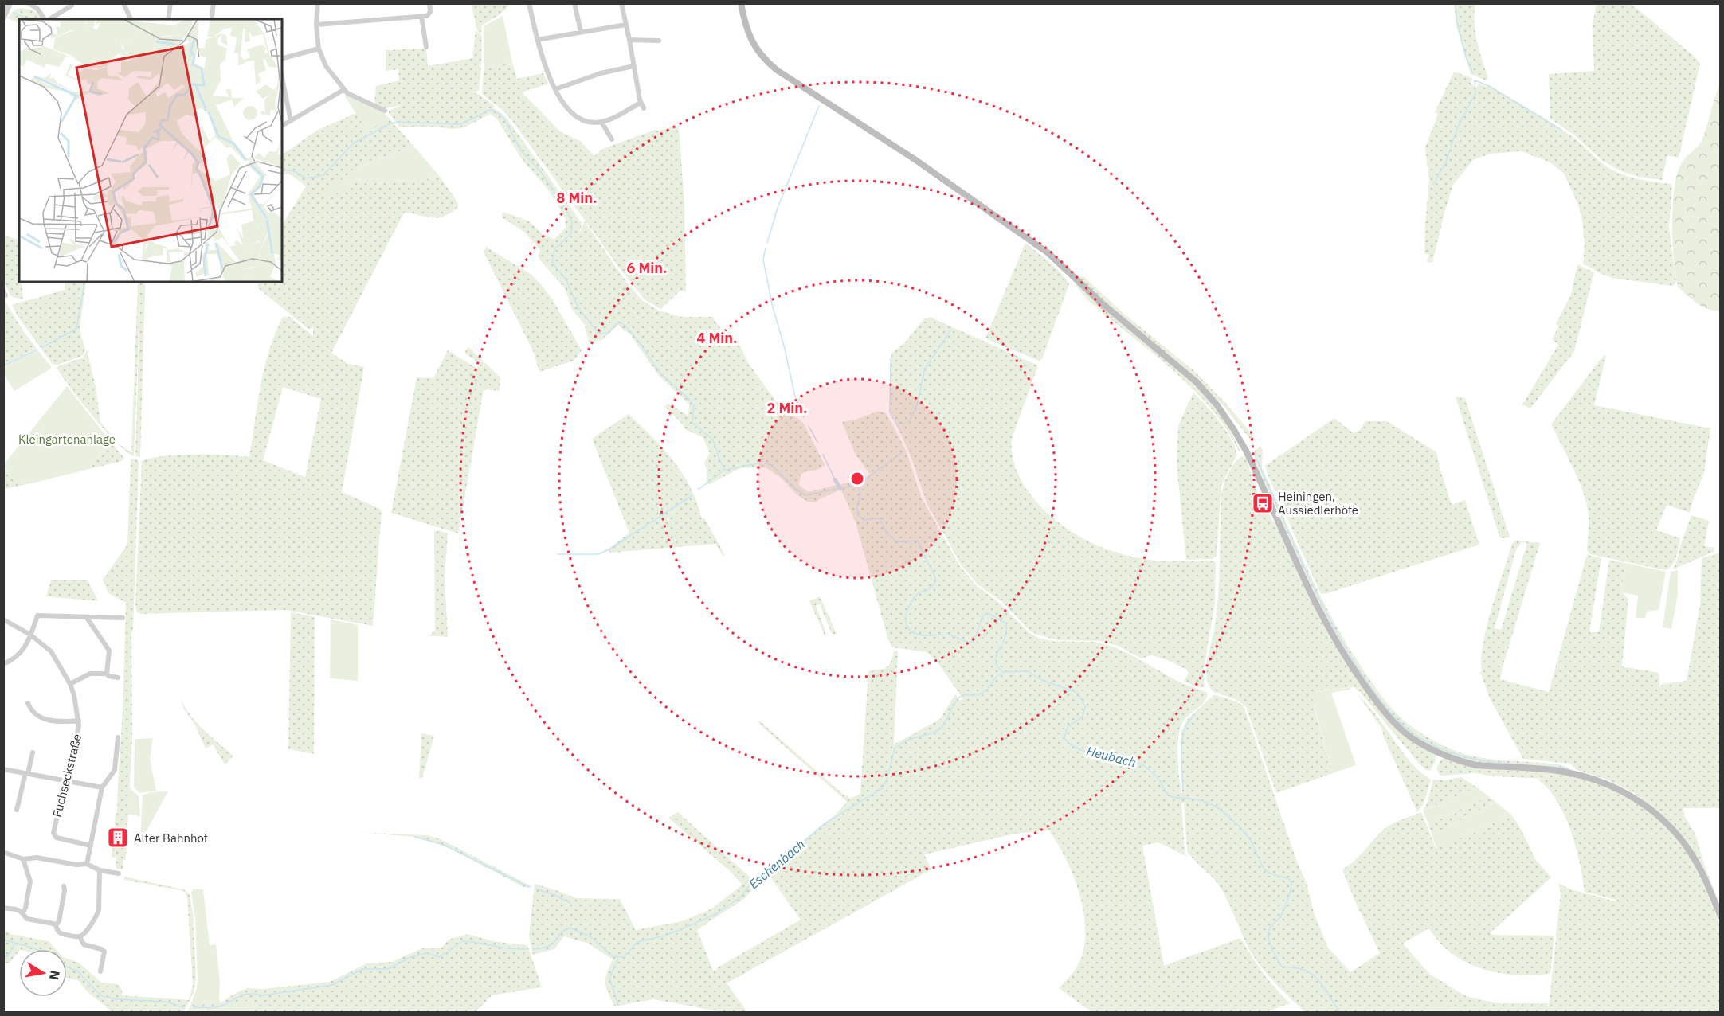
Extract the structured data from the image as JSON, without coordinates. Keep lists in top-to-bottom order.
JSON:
{
  "streets": {
    "street": ["Fuchseckstraße"]
  },
  "water": ["Heubach", "Eschenbach"],
  "parks": ["Kleingartenanlage"],
  "places": {
    "bus stop": ["Heiningen, Aussiedlerhöfe"],
    "building": ["Alter Bahnhof"]
  },
  "north": "right",
  "rings": [
    "8 Min.",
    "6 Min.",
    "4 Min.",
    "2 Min."
  ]
}
